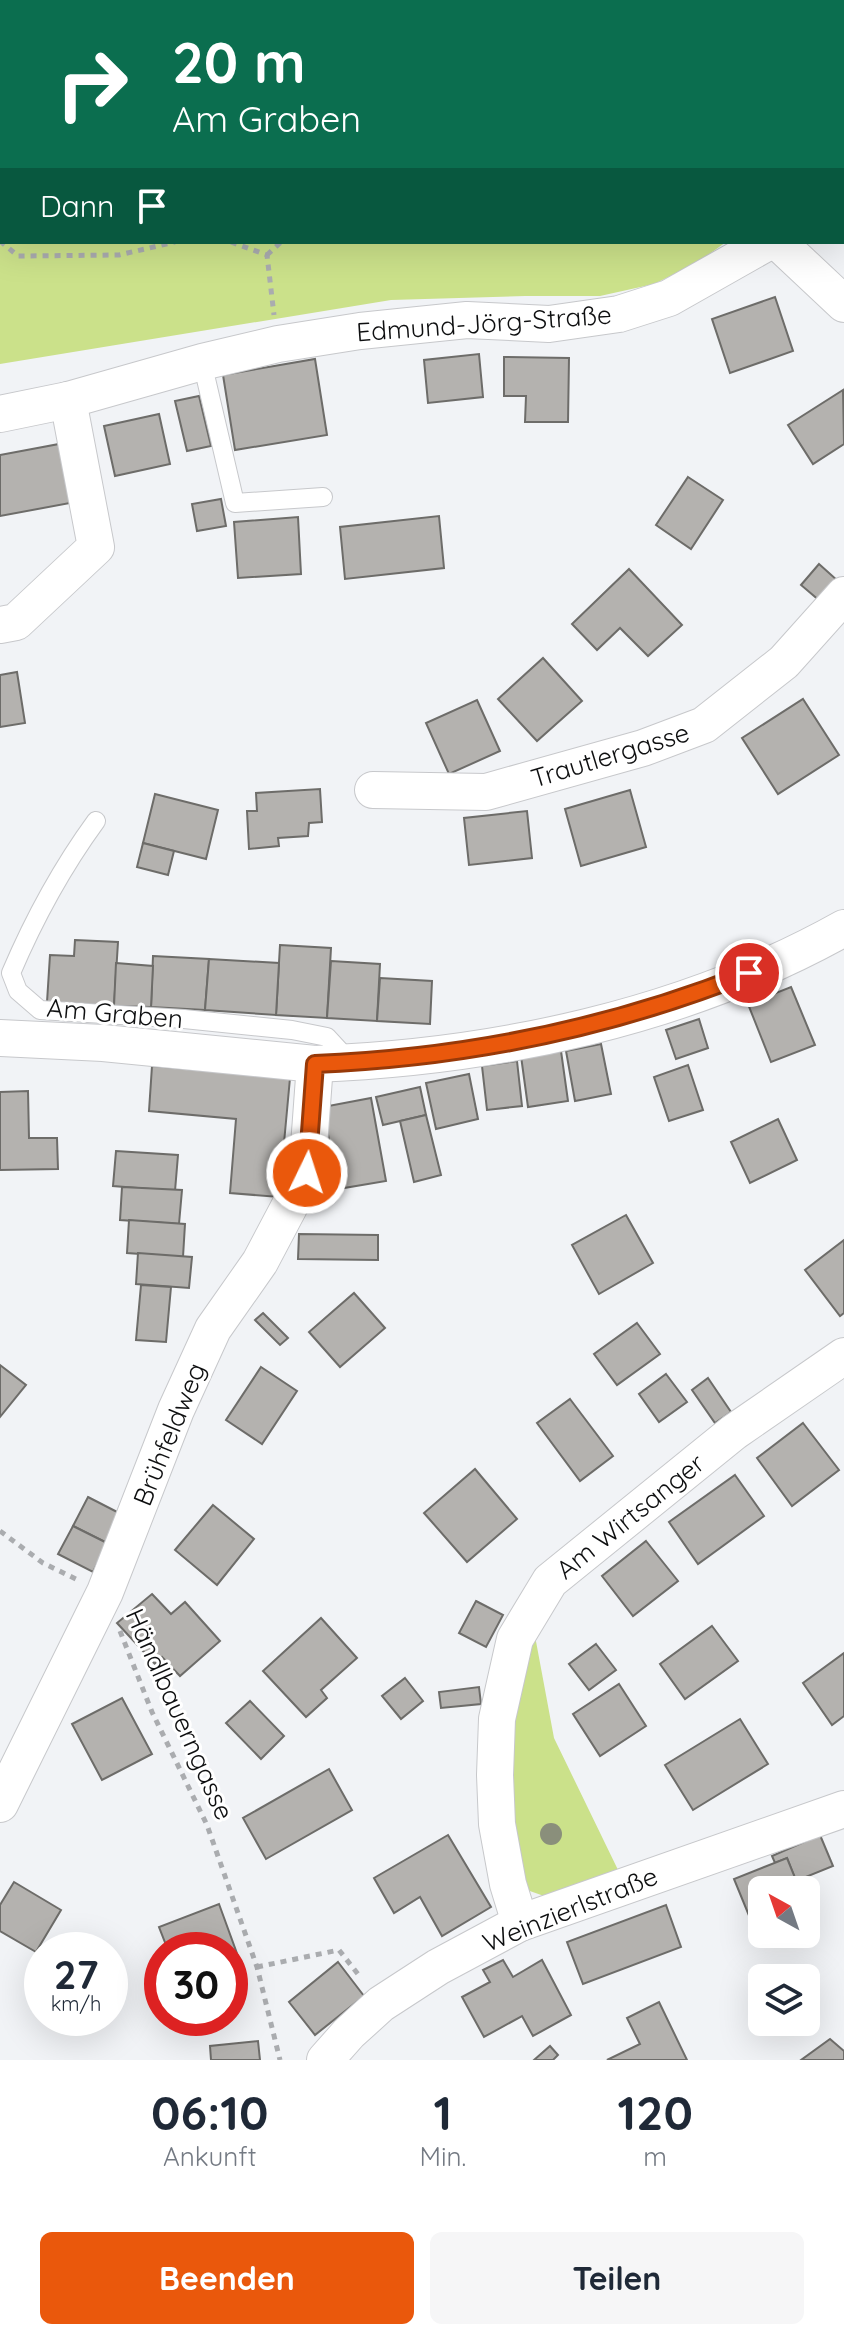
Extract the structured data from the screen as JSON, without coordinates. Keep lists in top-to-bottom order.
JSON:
{
  "streets": {
    "street": [
      "Edmund-Jörg-Straße",
      "Trautlergasse",
      "Am Graben",
      "Brühfeldweg",
      "Am Wirtsanger",
      "Weinzierlstraße"
    ],
    "path": ["Händlbauerngasse"]
  },
  "crossings": [
    ["Am Graben", "Brühfeldweg"],
    ["Brühfeldweg", "Händlbauerngasse"],
    ["Am Wirtsanger", "Weinzierlstraße"]
  ],
  "north": "top left",
  "page": {
    "turn": ["20 m", "Am Graben"],
    "then": "Dann",
    "speed": "27 km/h",
    "limit": "30",
    "eta": [
      "06:10",
      "Ankunft",
      "1",
      "Min.",
      "120",
      "m"
    ],
    "buttons": ["Beenden", "Teilen"]
  }
}
